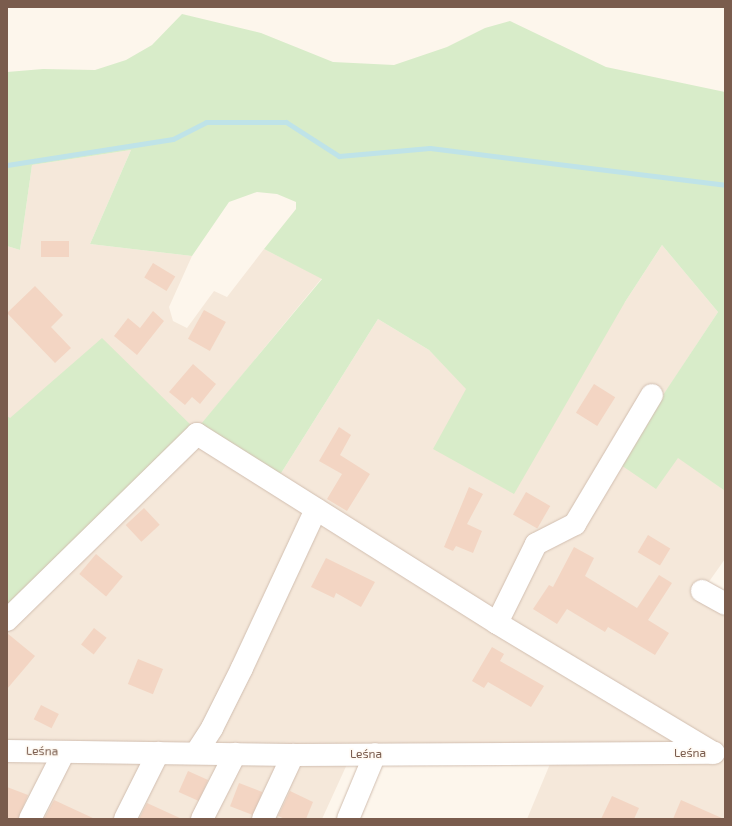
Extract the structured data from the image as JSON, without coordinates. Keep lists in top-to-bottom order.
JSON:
{
  "streets": {
    "street": ["Leśna"]
  }
}
